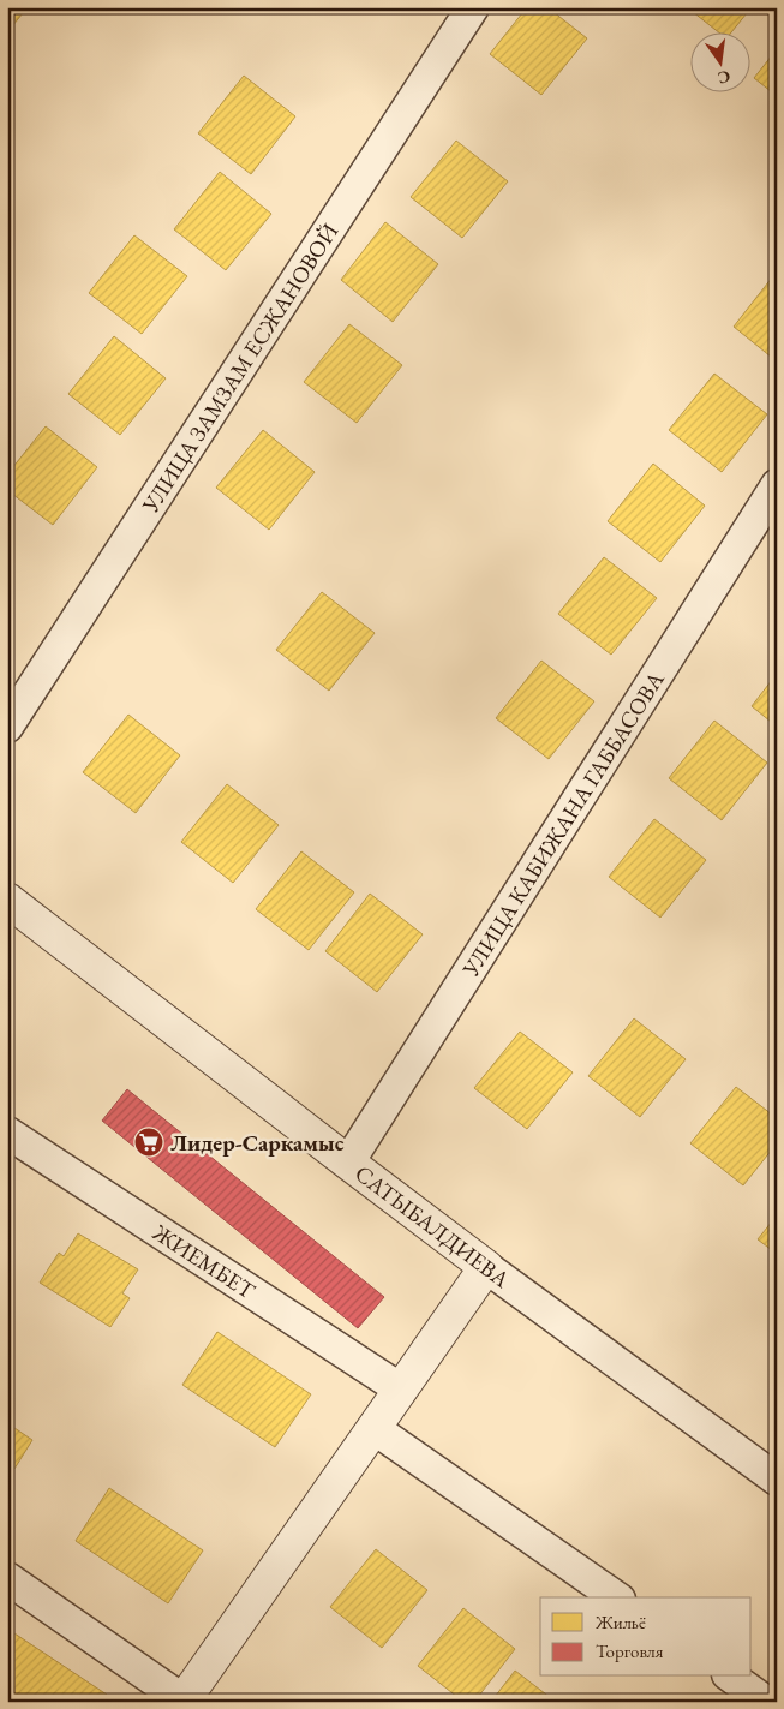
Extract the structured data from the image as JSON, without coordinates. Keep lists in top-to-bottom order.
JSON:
{
  "streets": {
    "street": [
      "УЛИЦА ЗАМЗАМ ЕСЖАНОВОЙ",
      "УЛИЦА КАБИЖАНА ГАББАСОВА",
      "САТЫБАЛДИЕВА",
      "ЖИЕМБЕТ"
    ]
  },
  "crossings": [
    ["УЛИЦА КАБИЖАНА ГАББАСОВА", "САТЫБАЛДИЕВА"]
  ],
  "places": {
    "supermarket": ["Лидер-Саркамыс"]
  },
  "legend": ["Жильё", "Торговля"],
  "north": "bottom"
}
